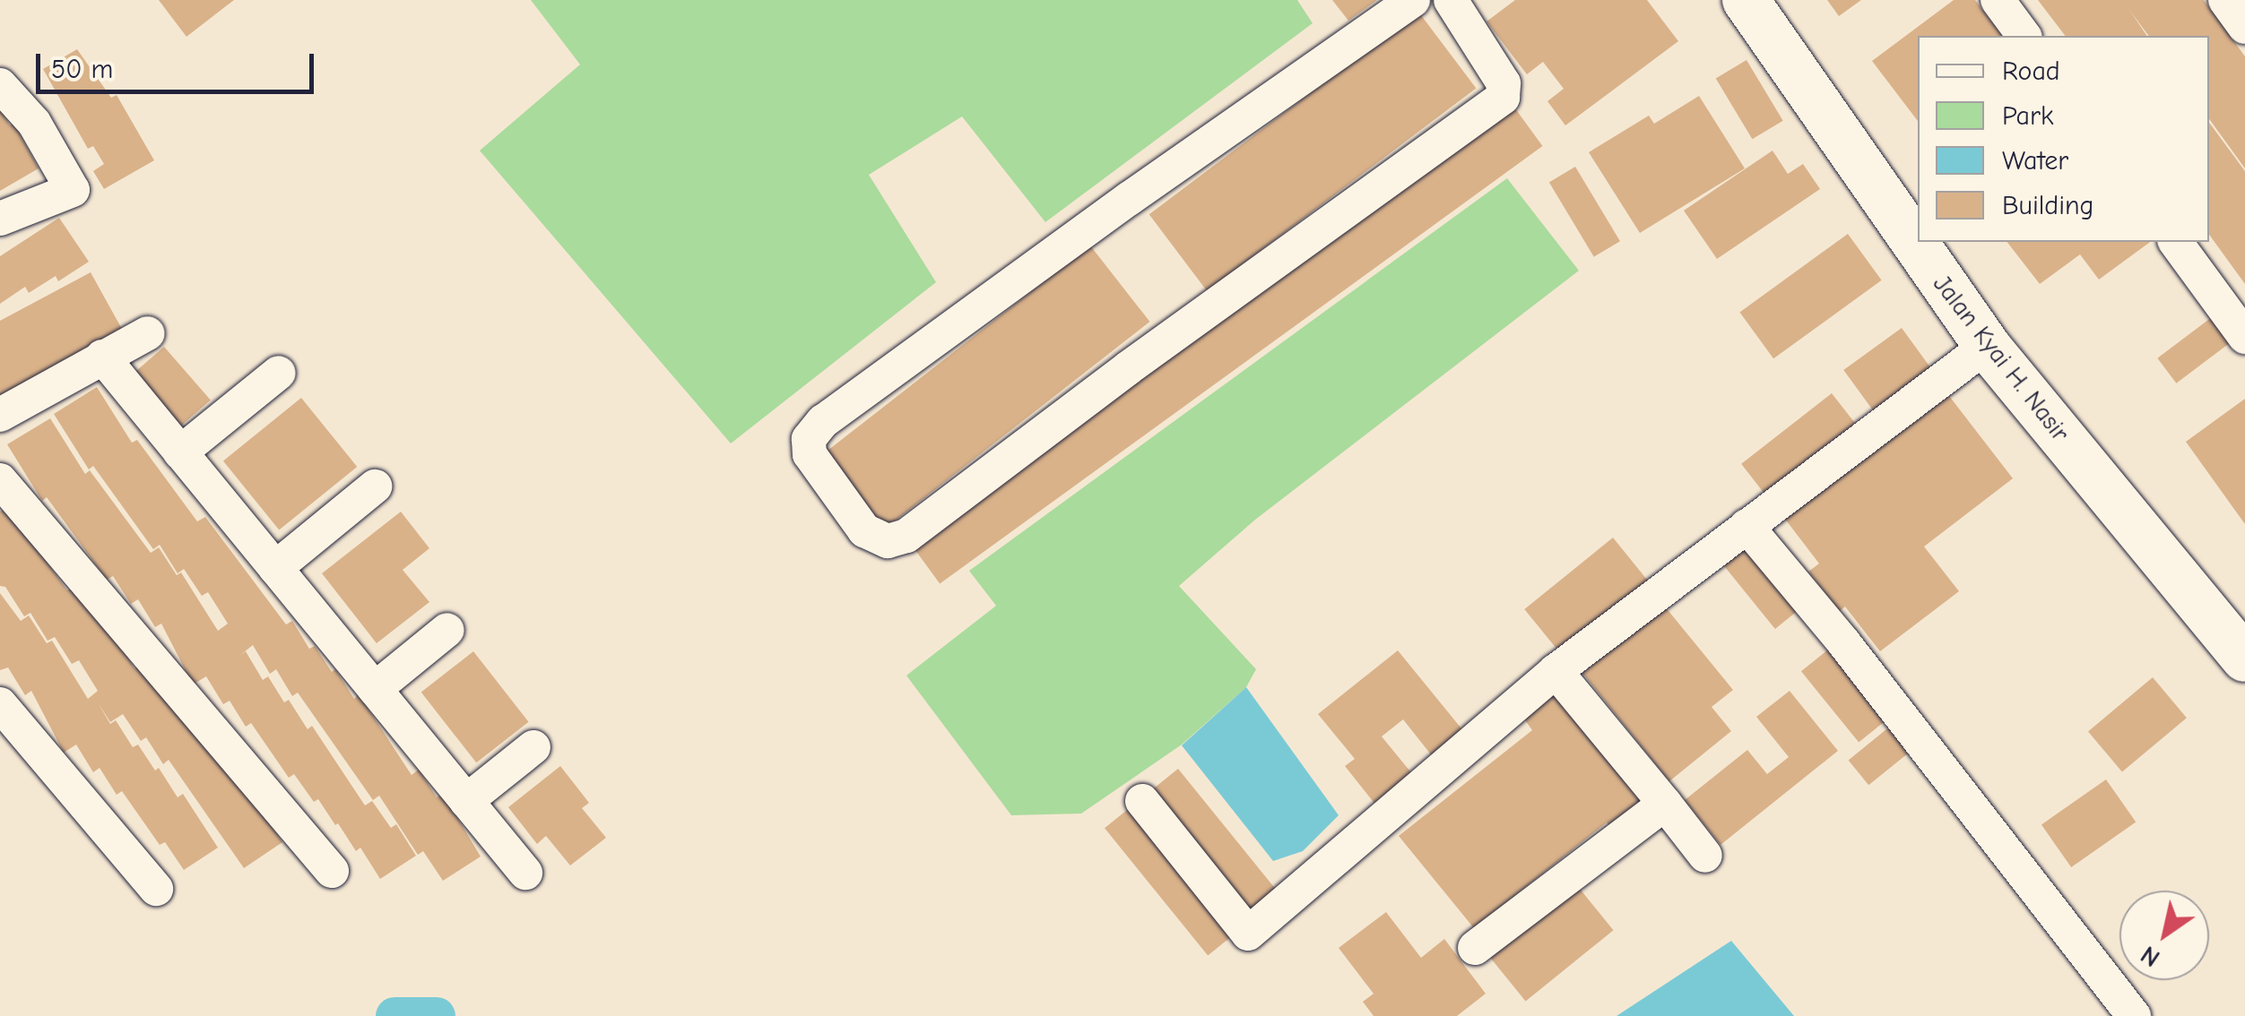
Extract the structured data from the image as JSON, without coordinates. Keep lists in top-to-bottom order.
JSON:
{
  "streets": {
    "main road": ["Jalan Kyai H. Nasir"]
  },
  "legend": [
    "Road",
    "Park",
    "Water",
    "Building"
  ],
  "scale_bar": "50 m",
  "north": "bottom left"
}
